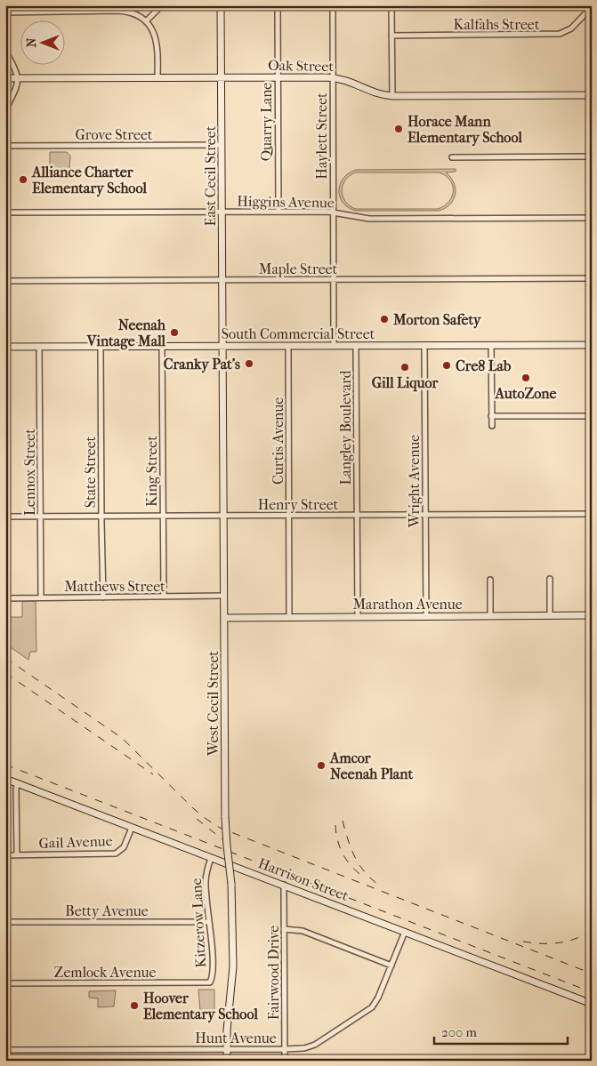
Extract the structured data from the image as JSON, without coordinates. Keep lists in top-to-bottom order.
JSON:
{
  "streets": {
    "main road": [
      "Oak Street",
      "East Cecil Street",
      "South Commercial Street",
      "Marathon Avenue",
      "West Cecil Street",
      "Harrison Street"
    ],
    "street": [
      "Kalfahs Street",
      "Quarry Lane",
      "Grove Street",
      "Haylett Street",
      "Higgins Avenue",
      "Maple Street",
      "Langley Boulevard",
      "Curtis Avenue",
      "King Street",
      "Lennox Street",
      "State Street",
      "Wright Avenue",
      "Henry Street",
      "Matthews Street",
      "Gail Avenue",
      "Betty Avenue",
      "Kitzerow Lane",
      "Zemlock Avenue",
      "Fairwood Drive",
      "Hunt Avenue"
    ]
  },
  "crossings": [
    ["Oak Street", "Quarry Lane"],
    ["Oak Street", "Haylett Street"],
    ["Oak Street", "East Cecil Street"],
    ["Quarry Lane", "Higgins Avenue"],
    ["Grove Street", "East Cecil Street"],
    ["Haylett Street", "Higgins Avenue"],
    ["Haylett Street", "Maple Street"],
    ["Haylett Street", "South Commercial Street"],
    ["East Cecil Street", "Higgins Avenue"],
    ["East Cecil Street", "Maple Street"],
    ["East Cecil Street", "South Commercial Street"],
    ["East Cecil Street", "West Cecil Street"],
    ["South Commercial Street", "Langley Boulevard"],
    ["South Commercial Street", "Curtis Avenue"],
    ["South Commercial Street", "King Street"],
    ["South Commercial Street", "Lennox Street"],
    ["South Commercial Street", "State Street"],
    ["South Commercial Street", "Wright Avenue"],
    ["South Commercial Street", "West Cecil Street"],
    ["Langley Boulevard", "Henry Street"],
    ["Langley Boulevard", "Marathon Avenue"],
    ["Curtis Avenue", "Henry Street"],
    ["Curtis Avenue", "Marathon Avenue"],
    ["King Street", "Henry Street"],
    ["King Street", "Matthews Street"],
    ["Lennox Street", "Henry Street"],
    ["Lennox Street", "Matthews Street"],
    ["State Street", "Henry Street"],
    ["State Street", "Matthews Street"],
    ["Wright Avenue", "Henry Street"],
    ["Wright Avenue", "Marathon Avenue"],
    ["Henry Street", "West Cecil Street"],
    ["Matthews Street", "West Cecil Street"],
    ["Marathon Avenue", "West Cecil Street"],
    ["West Cecil Street", "Hunt Avenue"],
    ["Gail Avenue", "Harrison Street"],
    ["Harrison Street", "Kitzerow Lane"],
    ["Harrison Street", "Fairwood Drive"],
    ["Harrison Street", "Hunt Avenue"],
    ["Betty Avenue", "Kitzerow Lane"],
    ["Kitzerow Lane", "Zemlock Avenue"],
    ["Fairwood Drive", "Hunt Avenue"]
  ],
  "places": [
    "Horace Mann Elementary School",
    "Alliance Charter Elementary School",
    "Morton Safety",
    "Neenah Vintage Mall",
    "Cranky Pat's",
    "Cre8 Lab",
    "Gill Liquor",
    "AutoZone",
    "Amcor Neenah Plant",
    "Hoover Elementary School"
  ],
  "scale_bar": "200 m",
  "north": "left"
}
